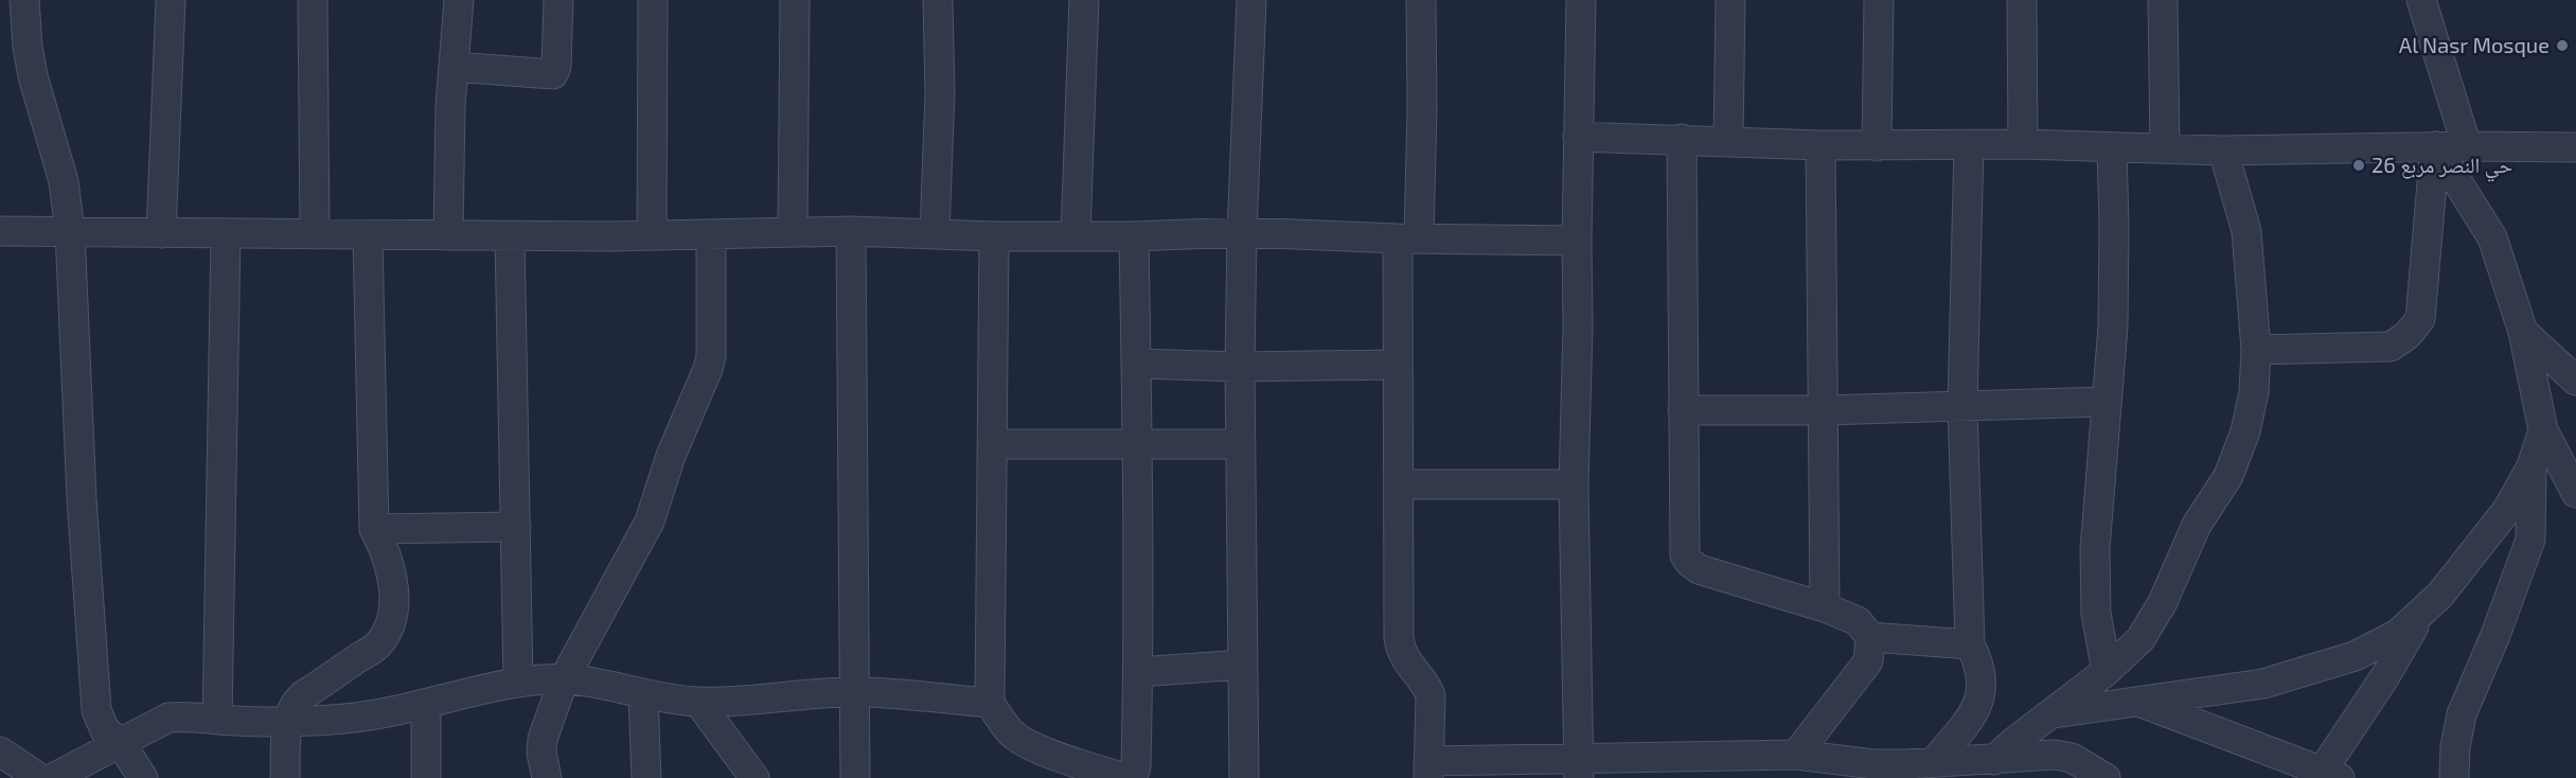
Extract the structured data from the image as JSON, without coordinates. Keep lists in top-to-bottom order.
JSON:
{
  "places": ["Al Nasr Mosque", "حي النصر مربع 26"]
}
